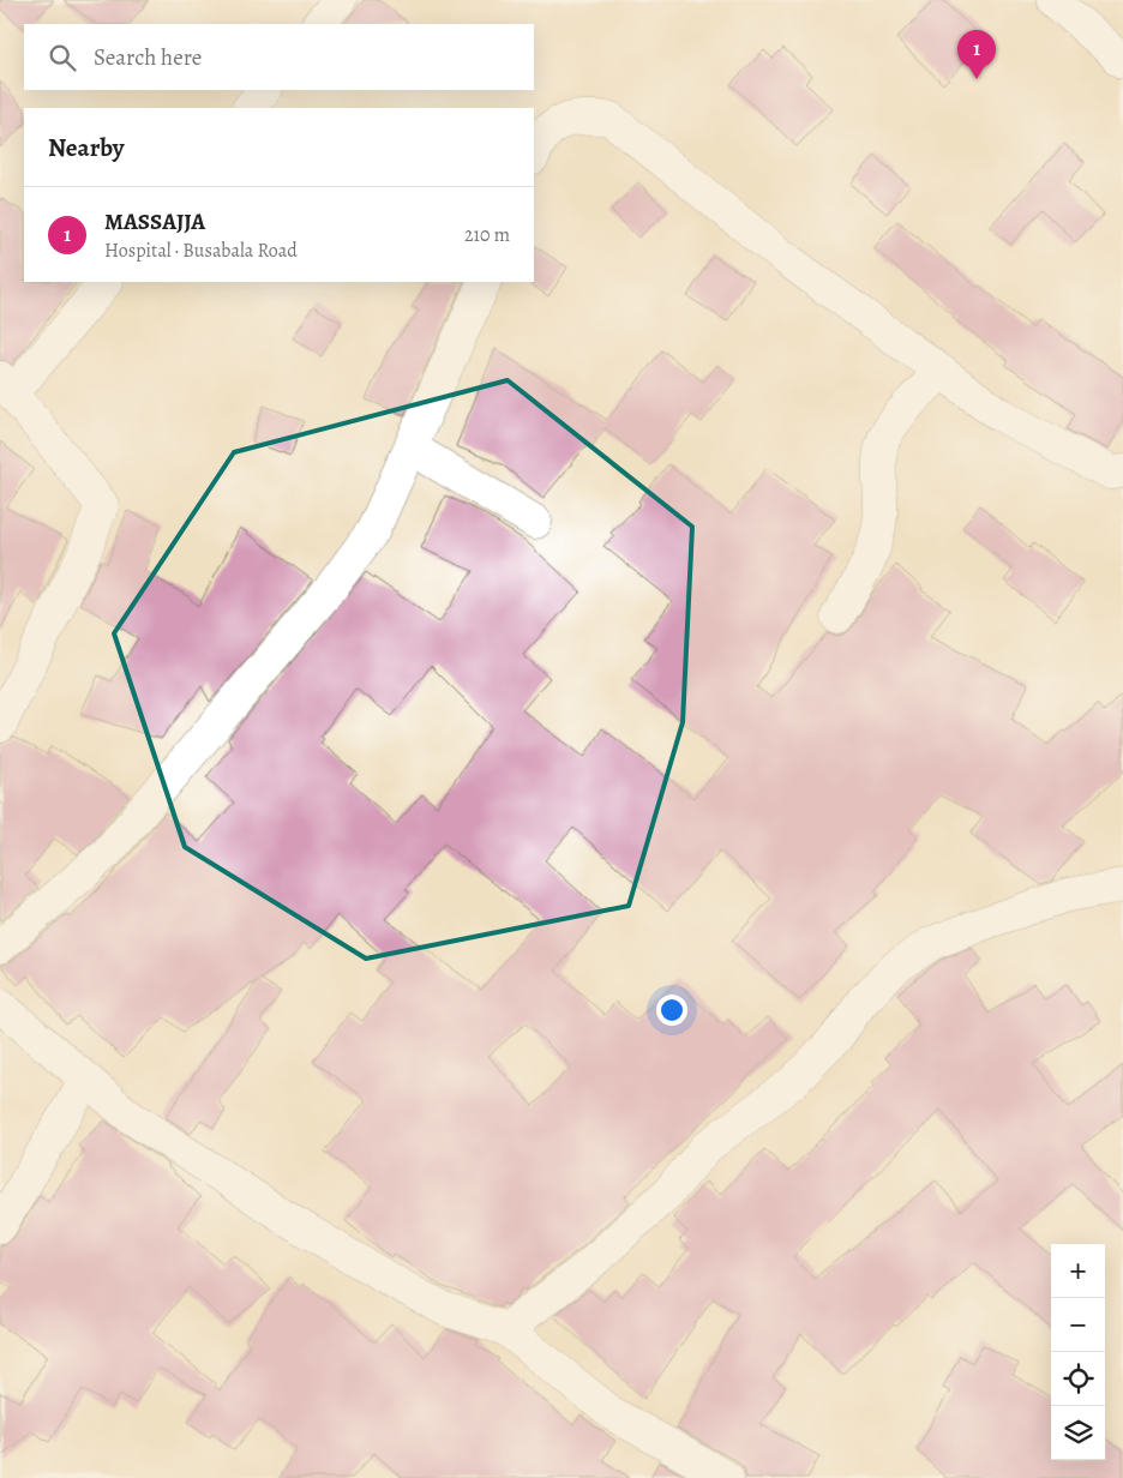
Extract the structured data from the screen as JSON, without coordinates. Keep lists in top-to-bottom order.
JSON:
{
  "page": {
    "search": "Search here",
    "pins": "1",
    "heading": "Nearby",
    "list": [
      {
        "mark": "1",
        "name": "MASSAJJA",
        "note": "Hospital · Busabala Road",
        "value": "210 m"
      }
    ],
    "map_buttons": ["+", "−"]
  }
}
